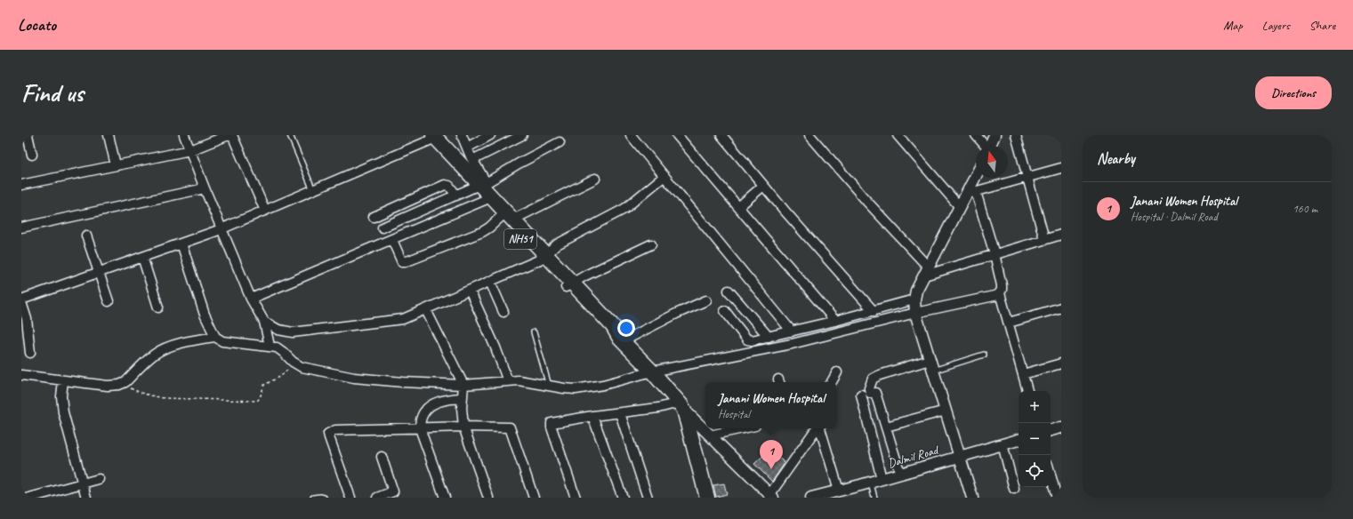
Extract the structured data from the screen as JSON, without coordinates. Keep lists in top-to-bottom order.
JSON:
{
  "streets": {
    "highway": ["NH51"],
    "street": ["Dalmil Road"]
  },
  "north": "top",
  "page": {
    "header": "Locato",
    "nav": ["Map", "Layers", "Share"],
    "buttons": "Directions",
    "title": "Find us",
    "heading": "Nearby",
    "list": [
      {
        "mark": "1",
        "name": "Janani Women Hospital",
        "note": "Hospital · Dalmil Road",
        "value": "160 m"
      }
    ],
    "popup": ["Janani Women Hospital", "Hospital"],
    "map_buttons": ["+", "−"],
    "pins": "1"
  }
}
